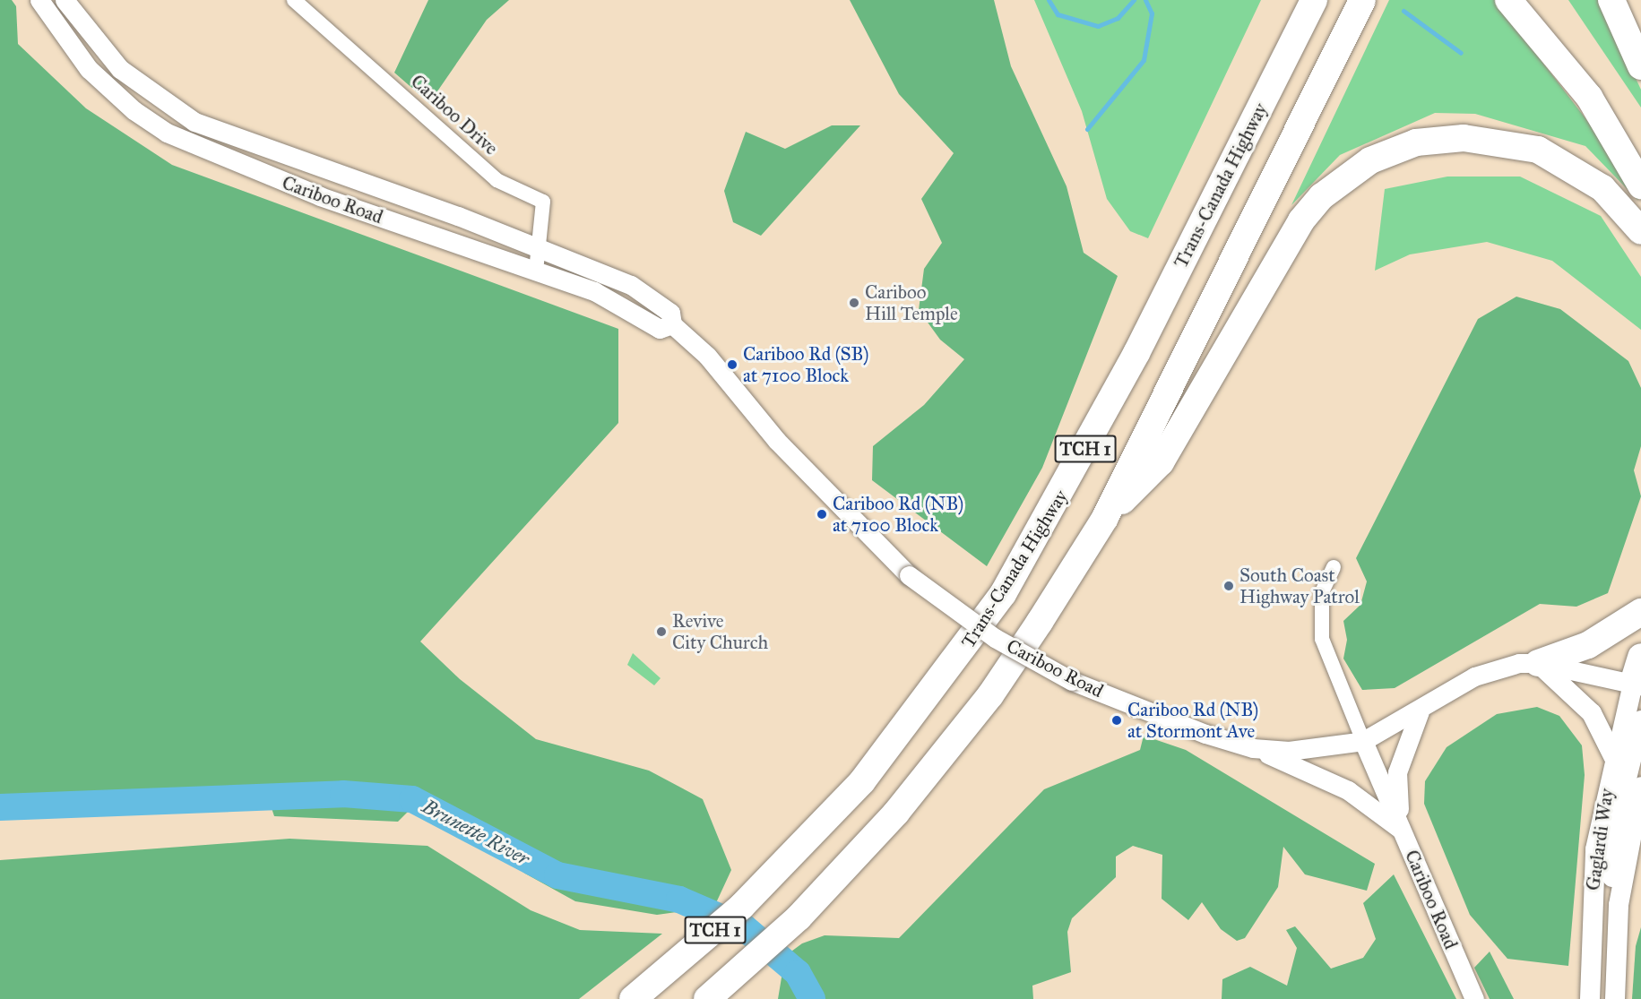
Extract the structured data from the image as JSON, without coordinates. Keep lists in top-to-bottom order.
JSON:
{
  "streets": {
    "highway": ["Trans-Canada Highway", "TCH 1"],
    "main road": ["Gaglardi Way"],
    "street": ["Cariboo Drive", "Cariboo Road"]
  },
  "crossings": [
    ["Cariboo Drive", "Cariboo Road"],
    ["Cariboo Road", "Gaglardi Way"]
  ],
  "water": ["Brunette River"],
  "places": [
    "Cariboo Hill Temple",
    "Cariboo Rd (SB) at 7100 Block",
    "Cariboo Rd (NB) at 7100 Block",
    "South Coast Highway Patrol",
    "Revive City Church",
    "Cariboo Rd (NB) at Stormont Ave"
  ]
}
